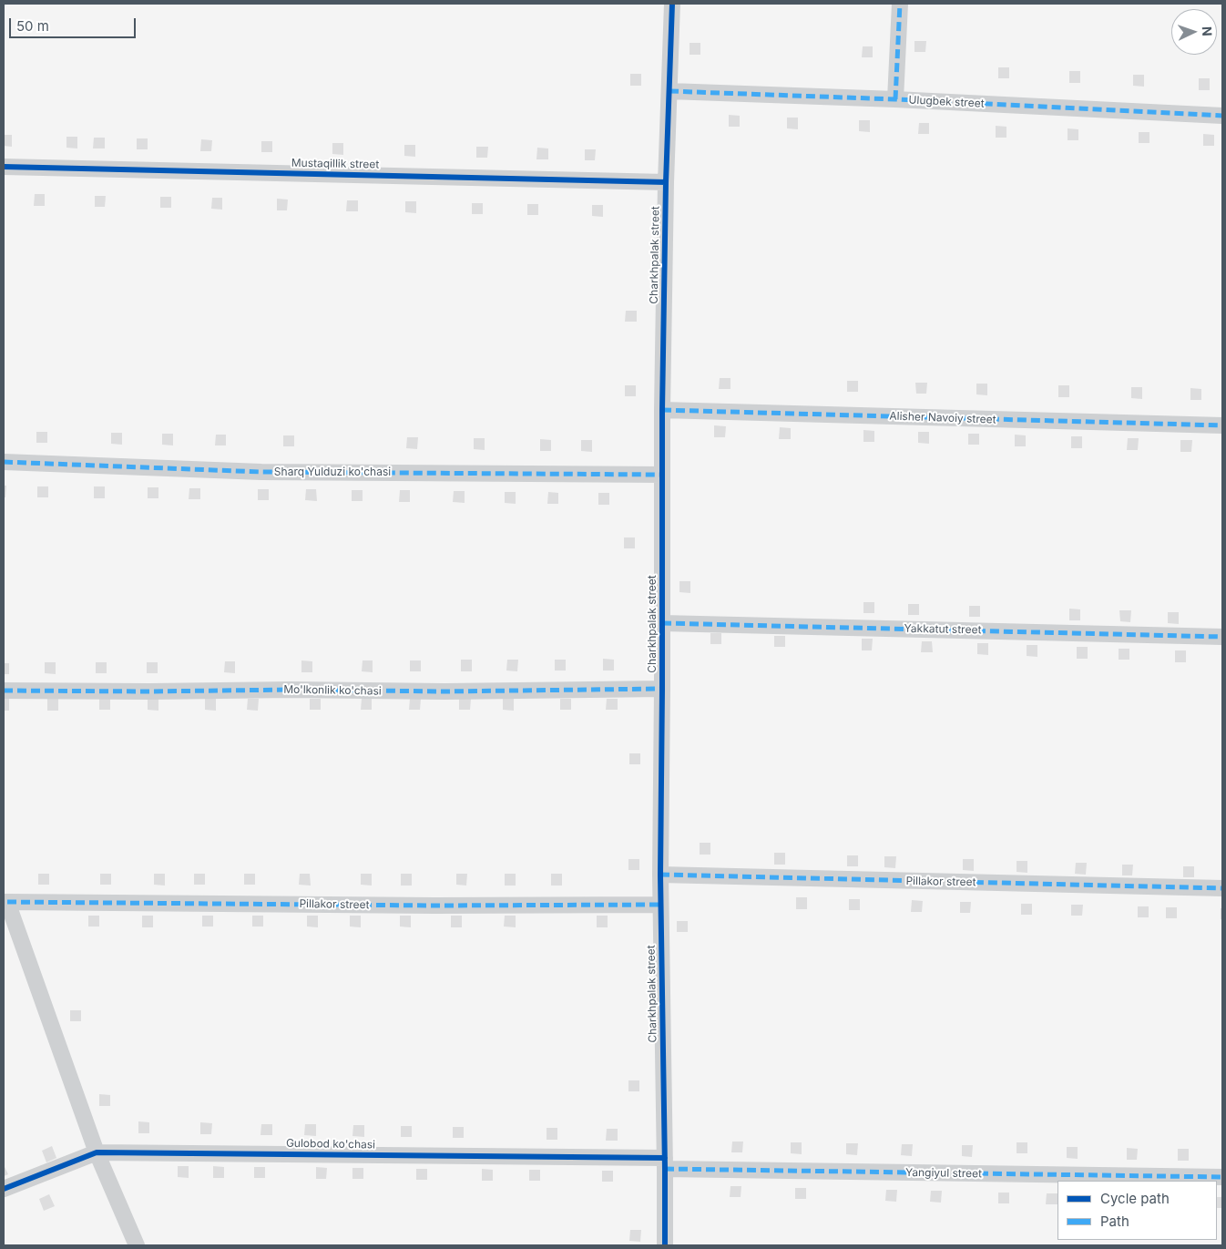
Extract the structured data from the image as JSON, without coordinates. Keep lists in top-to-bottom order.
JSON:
{
  "streets": {
    "street": [
      "Ulugbek street",
      "Mustaqillik street",
      "Charkhpalak street",
      "Alisher Navoiy street",
      "Sharq Yulduzi ko'chasi",
      "Yakkatut street",
      "Mo'lkonlik ko'chasi",
      "Pillakor street",
      "Gulobod ko'chasi",
      "Yangiyul street"
    ]
  },
  "crossings": [
    ["Ulugbek street", "Charkhpalak street"],
    ["Mustaqillik street", "Charkhpalak street"],
    ["Charkhpalak street", "Alisher Navoiy street"],
    ["Charkhpalak street", "Sharq Yulduzi ko'chasi"],
    ["Charkhpalak street", "Yakkatut street"],
    ["Charkhpalak street", "Mo'lkonlik ko'chasi"],
    ["Charkhpalak street", "Pillakor street"],
    ["Charkhpalak street", "Gulobod ko'chasi"],
    ["Charkhpalak street", "Yangiyul street"],
    ["Gulobod ko'chasi", "Yangiyul street"]
  ],
  "legend": ["Cycle path", "Path"],
  "scale_bar": "50 m",
  "north": "right"
}
